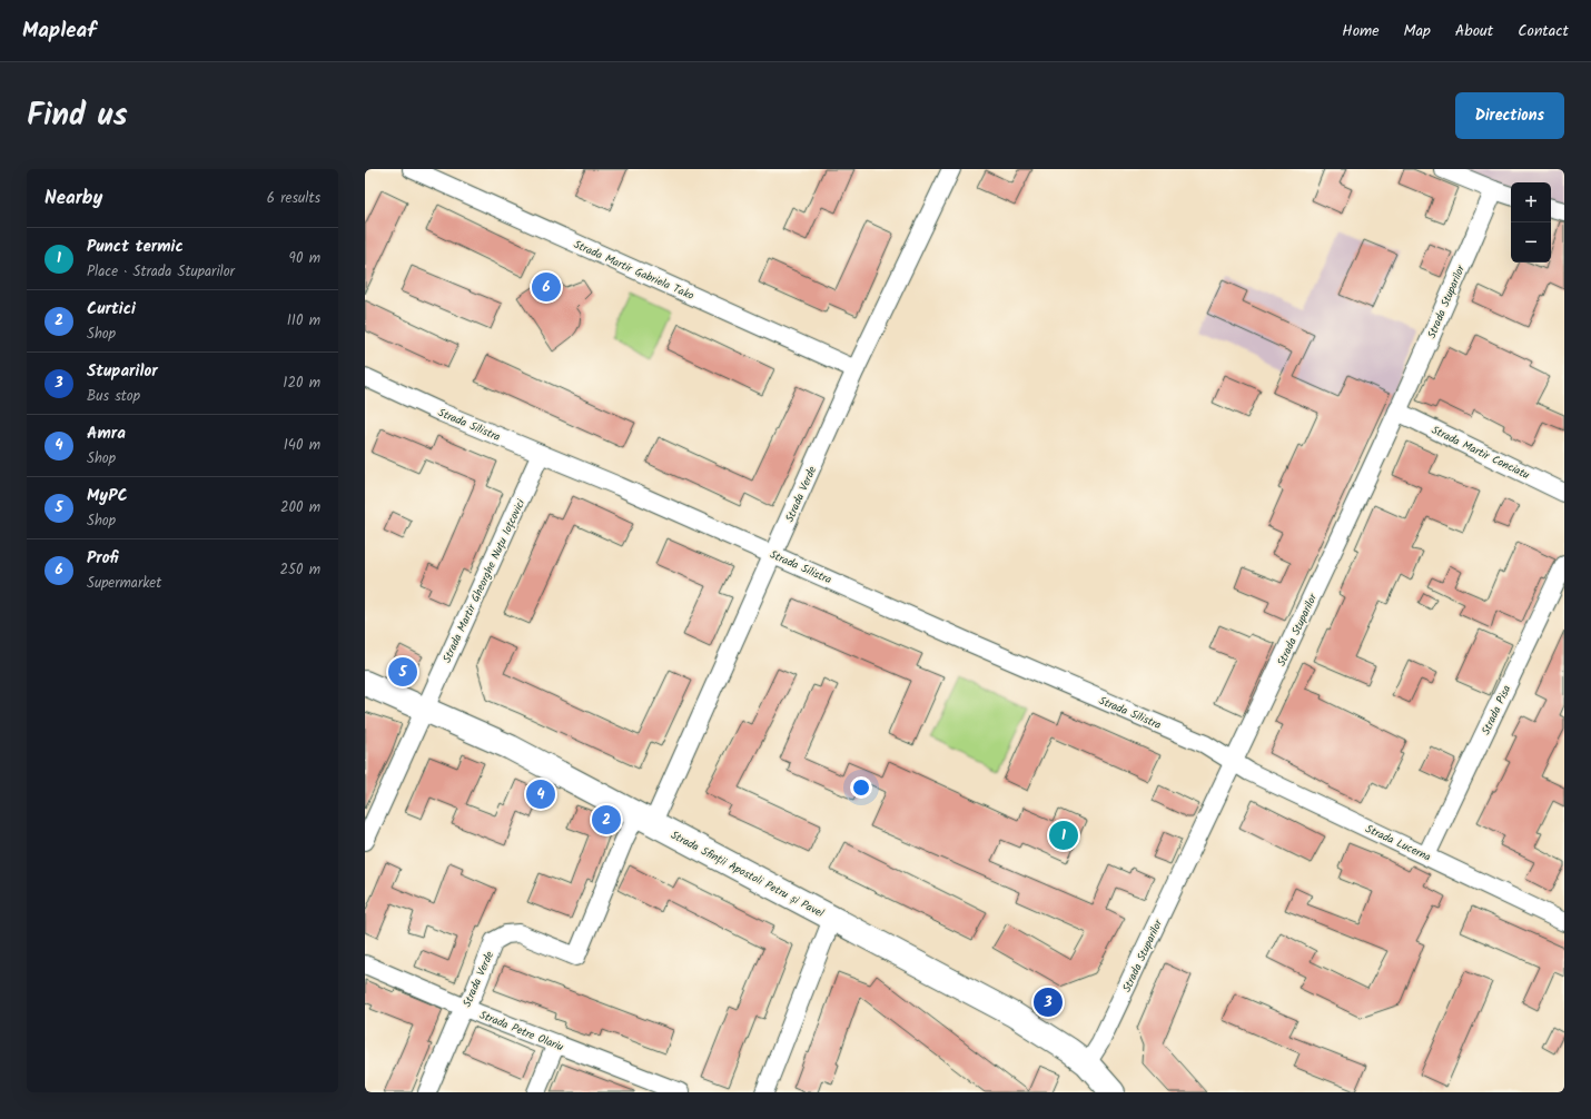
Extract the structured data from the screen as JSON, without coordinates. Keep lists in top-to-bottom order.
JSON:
{
  "streets": {
    "main road": ["Strada Sfinții Apostoli Petru și Pavel"],
    "street": [
      "Strada Martir Gabriela Tako",
      "Strada Stuparilor",
      "Strada Silistra",
      "Strada Martir Conciatu",
      "Strada Verde",
      "Strada Martir Gheorghe Nuțu Ioțcovici",
      "Strada Pisa",
      "Strada Lucerna",
      "Strada Petre Olariu"
    ]
  },
  "crossings": [
    ["Strada Martir Gabriela Tako", "Strada Verde"],
    ["Strada Stuparilor", "Strada Silistra"],
    ["Strada Stuparilor", "Strada Martir Conciatu"],
    ["Strada Stuparilor", "Strada Lucerna"],
    ["Strada Stuparilor", "Strada Sfinții Apostoli Petru și Pavel"],
    ["Strada Silistra", "Strada Verde"],
    ["Strada Silistra", "Strada Martir Gheorghe Nuțu Ioțcovici"],
    ["Strada Silistra", "Strada Lucerna"],
    ["Strada Verde", "Strada Sfinții Apostoli Petru și Pavel"],
    ["Strada Verde", "Strada Petre Olariu"],
    ["Strada Martir Gheorghe Nuțu Ioțcovici", "Strada Sfinții Apostoli Petru și Pavel"],
    ["Strada Pisa", "Strada Lucerna"]
  ],
  "page": {
    "header": "Mapleaf",
    "nav": [
      "Home",
      "Map",
      "About",
      "Contact"
    ],
    "title": "Find us",
    "buttons": "Directions",
    "heading": ["Nearby", "6 results"],
    "map_buttons": ["+", "−"],
    "list": [
      {
        "mark": "1",
        "name": "Punct termic",
        "note": "Place · Strada Stuparilor",
        "value": "90 m"
      },
      {
        "mark": "2",
        "name": "Curtici",
        "note": "Shop",
        "value": "110 m"
      },
      {
        "mark": "3",
        "name": "Stuparilor",
        "note": "Bus stop",
        "value": "120 m"
      },
      {
        "mark": "4",
        "name": "Amra",
        "note": "Shop",
        "value": "140 m"
      },
      {
        "mark": "5",
        "name": "MyPC",
        "note": "Shop",
        "value": "200 m"
      },
      {
        "mark": "6",
        "name": "Profi",
        "note": "Supermarket",
        "value": "250 m"
      }
    ],
    "pins": [
      "6",
      "5",
      "4",
      "2",
      "1",
      "3"
    ]
  }
}
